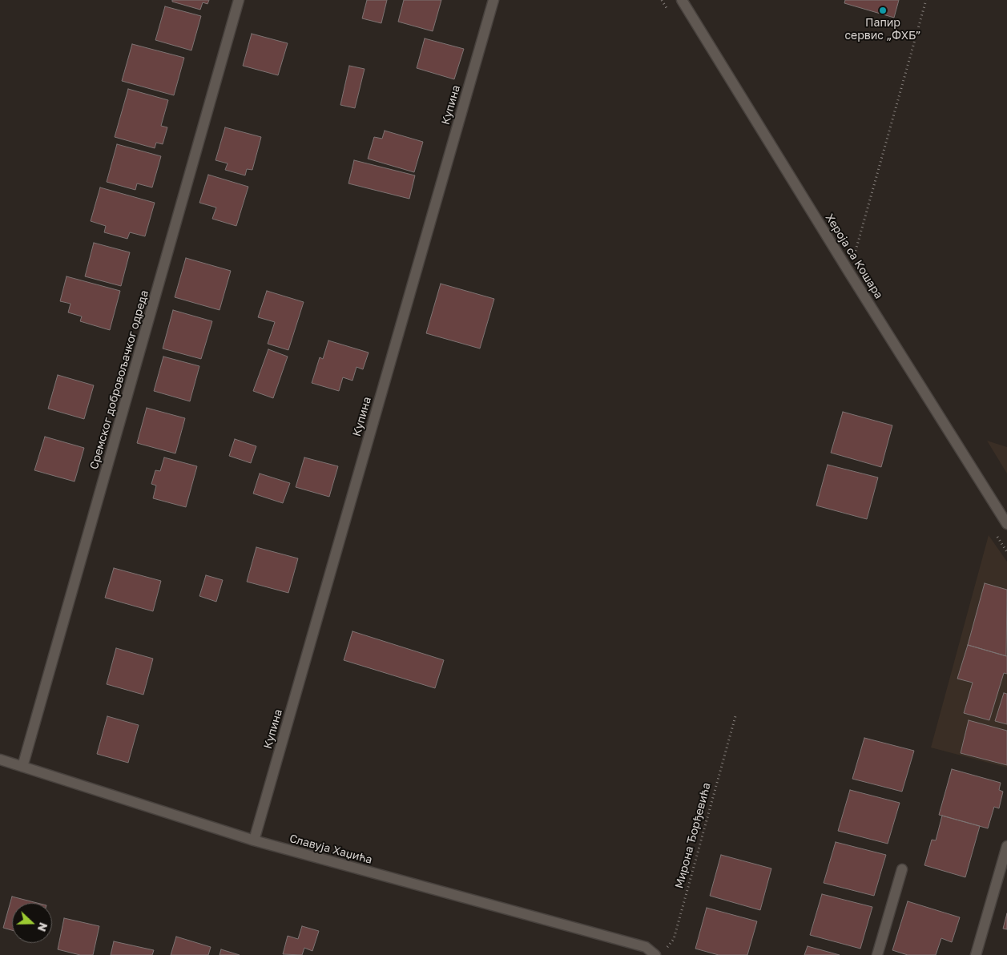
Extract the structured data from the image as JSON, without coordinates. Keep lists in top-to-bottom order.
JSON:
{
  "streets": {
    "street": [
      "Купина",
      "Хероја са Кошара",
      "Сремског добровољачког одреда",
      "Славуја Хаџића"
    ],
    "path": ["Мирона Ђорђевића"]
  },
  "crossings": [
    ["Купина", "Славуја Хаџића"],
    ["Сремског добровољачког одреда", "Славуја Хаџића"]
  ],
  "places": ["Папир сервис „ФХБ”"],
  "north": "right"
}
